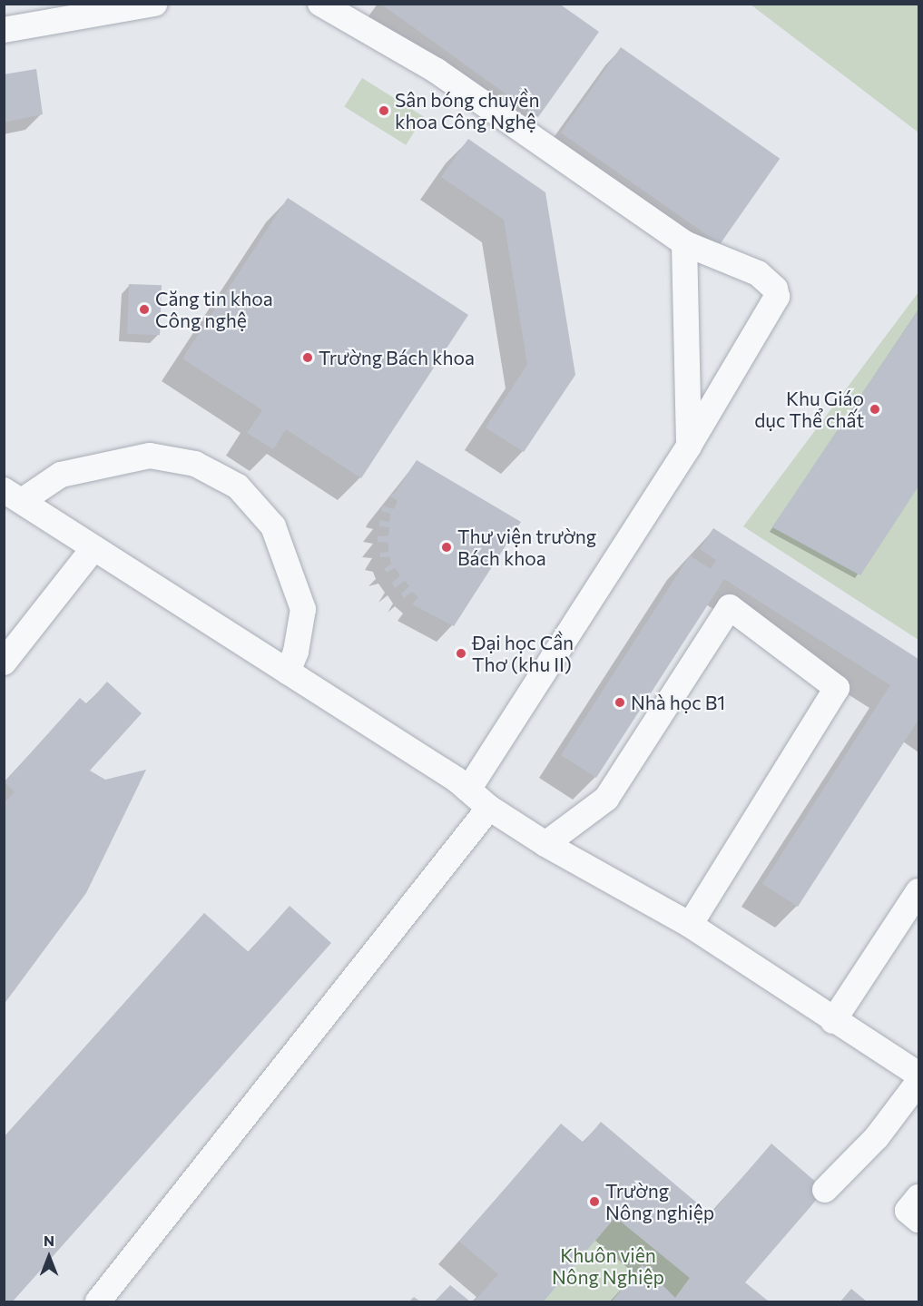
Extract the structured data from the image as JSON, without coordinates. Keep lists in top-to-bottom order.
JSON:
{
  "parks": ["Khuôn viên Nông Nghiệp"],
  "places": [
    "Sân bóng chuyền khoa Công Nghệ",
    "Căng tin khoa Công nghệ",
    "Trường Bách khoa",
    "Khu Giáo dục Thể chất",
    "Thư viện trường Bách khoa",
    "Đại học Cần Thơ (khu II)",
    "Nhà học B1",
    "Trường Nông nghiệp"
  ],
  "north": "top"
}
